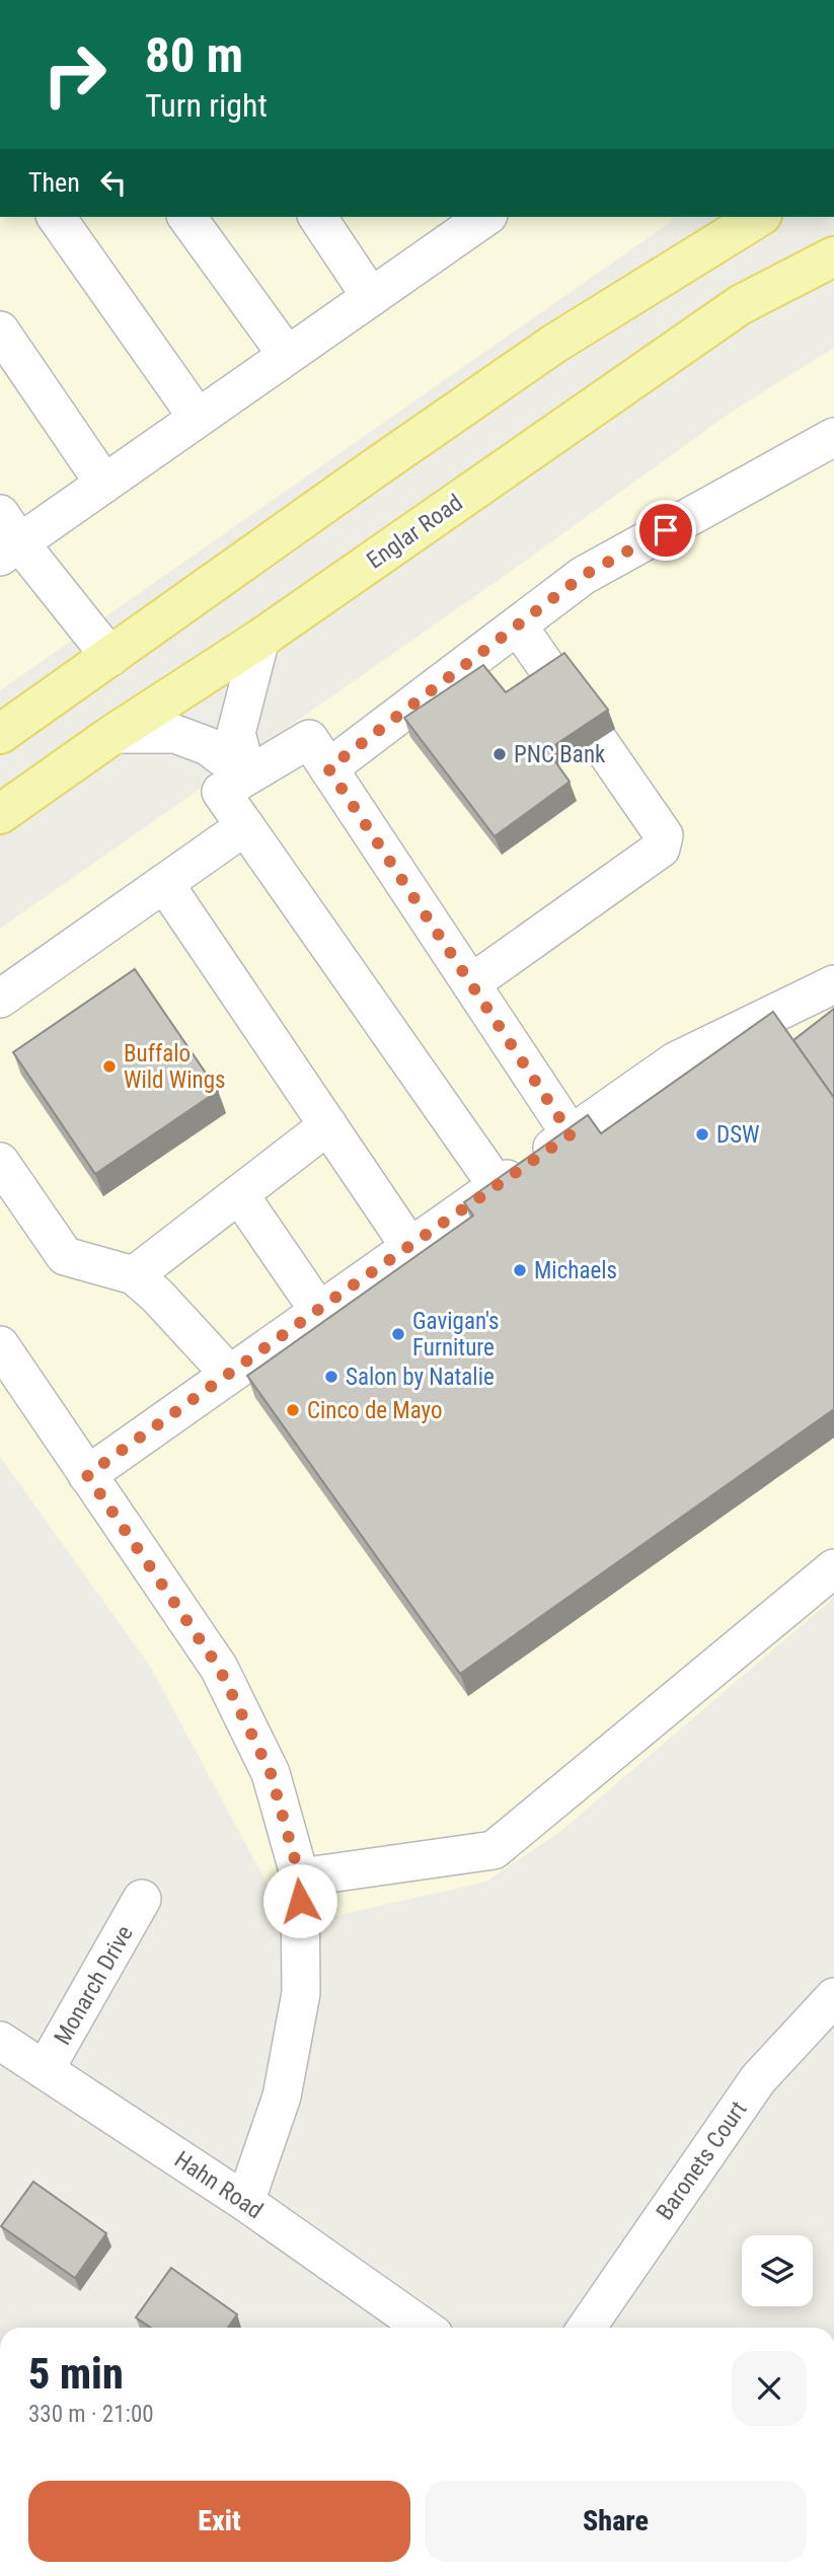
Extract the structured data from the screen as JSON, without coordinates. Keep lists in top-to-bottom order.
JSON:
{
  "streets": {
    "main road": ["Englar Road"],
    "street": ["Monarch Drive", "Baronets Court", "Hahn Road"]
  },
  "crossings": [
    ["Monarch Drive", "Hahn Road"]
  ],
  "places": [
    "PNC Bank",
    "Buffalo Wild Wings",
    "DSW",
    "Michaels",
    "Gavigan's Furniture",
    "Salon by Natalie",
    "Cinco de Mayo"
  ],
  "page": {
    "turn": ["80 m", "Turn right"],
    "then": "Then",
    "heading": ["5 min", "330 m · 21:00"],
    "buttons": ["Exit", "Share"]
  }
}
